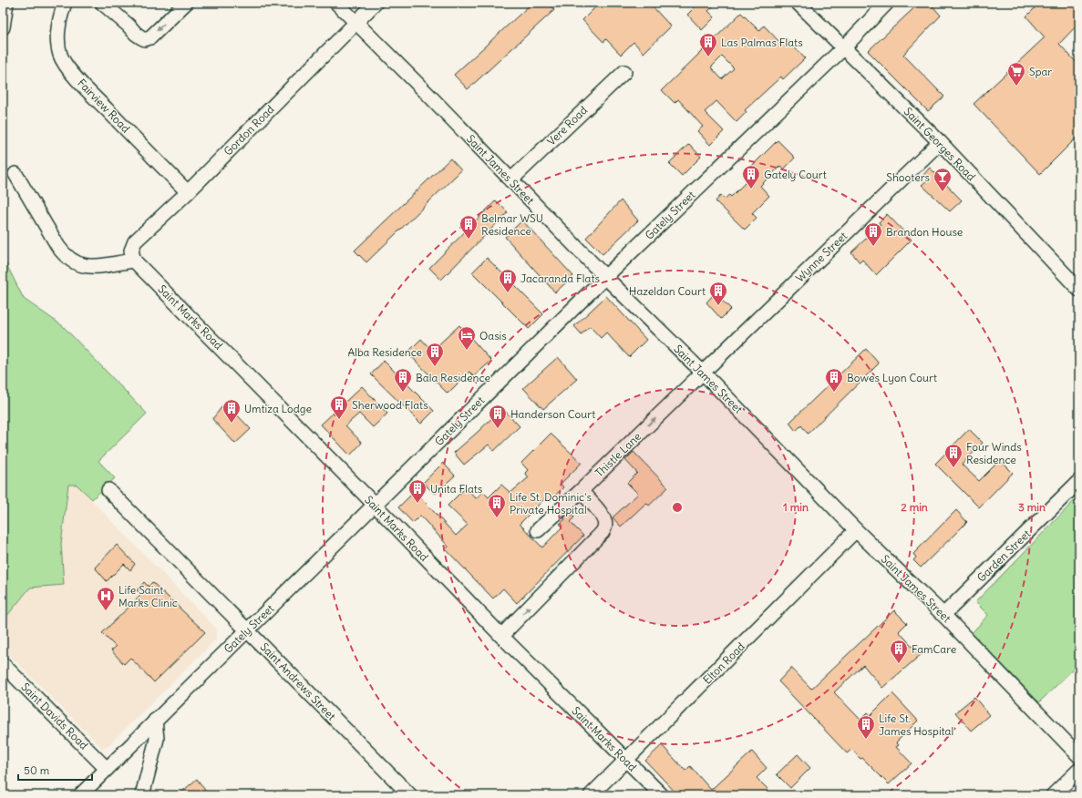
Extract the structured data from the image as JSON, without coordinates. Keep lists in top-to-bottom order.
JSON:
{
  "streets": {
    "street": [
      "Fairview Road",
      "Vere Road",
      "Gordon Road",
      "Saint Georges Road",
      "Saint James Street",
      "Gately Street",
      "Wynne Street",
      "Saint Marks Road",
      "Thistle Lane",
      "Garden Street",
      "Elton Road",
      "Saint Andrews Street",
      "Saint Davids Road"
    ]
  },
  "crossings": [
    ["Fairview Road", "Gordon Road"],
    ["Vere Road", "Saint James Street"],
    ["Gordon Road", "Saint James Street"],
    ["Gordon Road", "Saint Marks Road"],
    ["Saint Georges Road", "Gately Street"],
    ["Saint Georges Road", "Wynne Street"],
    ["Saint James Street", "Gately Street"],
    ["Saint James Street", "Wynne Street"],
    ["Saint James Street", "Thistle Lane"],
    ["Saint James Street", "Garden Street"],
    ["Saint James Street", "Elton Road"],
    ["Gately Street", "Saint Marks Road"],
    ["Gately Street", "Saint Andrews Street"],
    ["Gately Street", "Saint Davids Road"],
    ["Wynne Street", "Thistle Lane"],
    ["Saint Marks Road", "Elton Road"]
  ],
  "one_way": ["Thistle Lane"],
  "places": {
    "building": [
      "Las Palmas Flats",
      "Gately Court",
      "Belmar WSU Residence",
      "Brandon House",
      "Jacaranda Flats",
      "Hazeldon Court",
      "Alba Residence",
      "Bala Residence",
      "Bowes Lyon Court",
      "Sherwood Flats",
      "Umtiza Lodge",
      "Handerson Court",
      "Four Winds Residence",
      "Unita Flats",
      "Life St. Dominic's Private Hospital",
      "FamCare",
      "Life St. James Hospital"
    ],
    "supermarket": ["Spar"],
    "bar": ["Shooters"],
    "hotel": ["Oasis"],
    "hospital": ["Life Saint Marks Clinic"]
  },
  "scale_bar": "50 m",
  "rings": ["1 min", "2 min", "3 min"]
}
